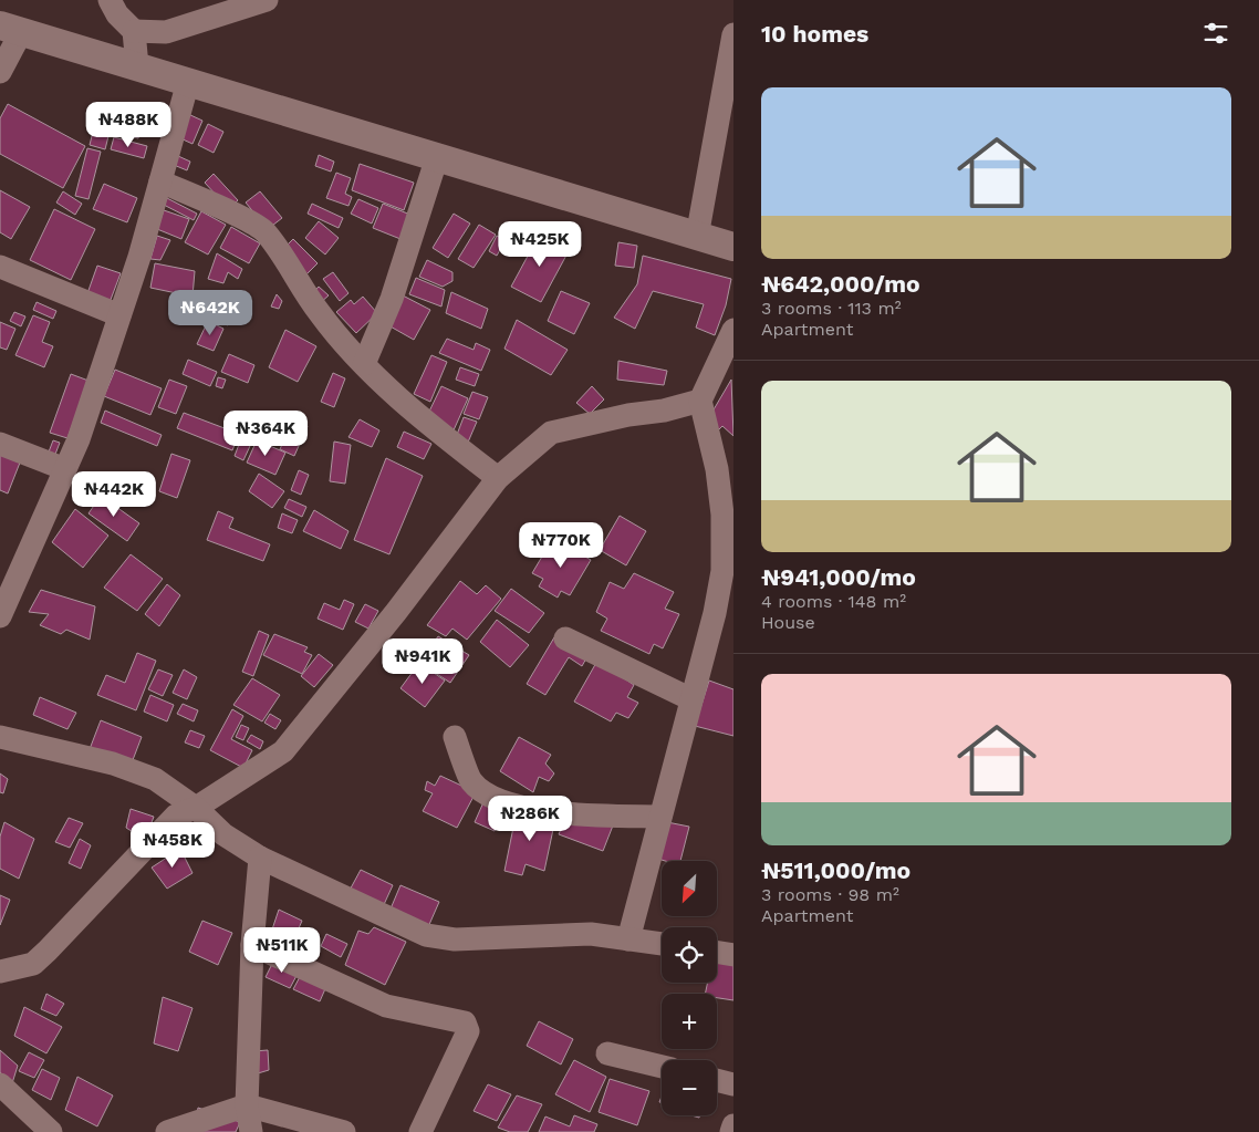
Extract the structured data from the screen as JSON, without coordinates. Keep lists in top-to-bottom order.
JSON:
{
  "north": "bottom left",
  "page": {
    "heading": "10 homes",
    "list": [
      {
        "name": "₦642,000/mo",
        "note": "3 rooms · 113 m² · Apartment"
      },
      {
        "name": "₦941,000/mo",
        "note": "4 rooms · 148 m² · House"
      },
      {
        "name": "₦511,000/mo",
        "note": "3 rooms · 98 m² · Apartment"
      }
    ],
    "price": [
      "₦488K",
      "₦425K",
      "₦642K",
      "₦364K",
      "₦442K",
      "₦770K",
      "₦941K",
      "₦286K",
      "₦458K",
      "₦511K"
    ],
    "map_buttons": ["+", "−"]
  }
}
